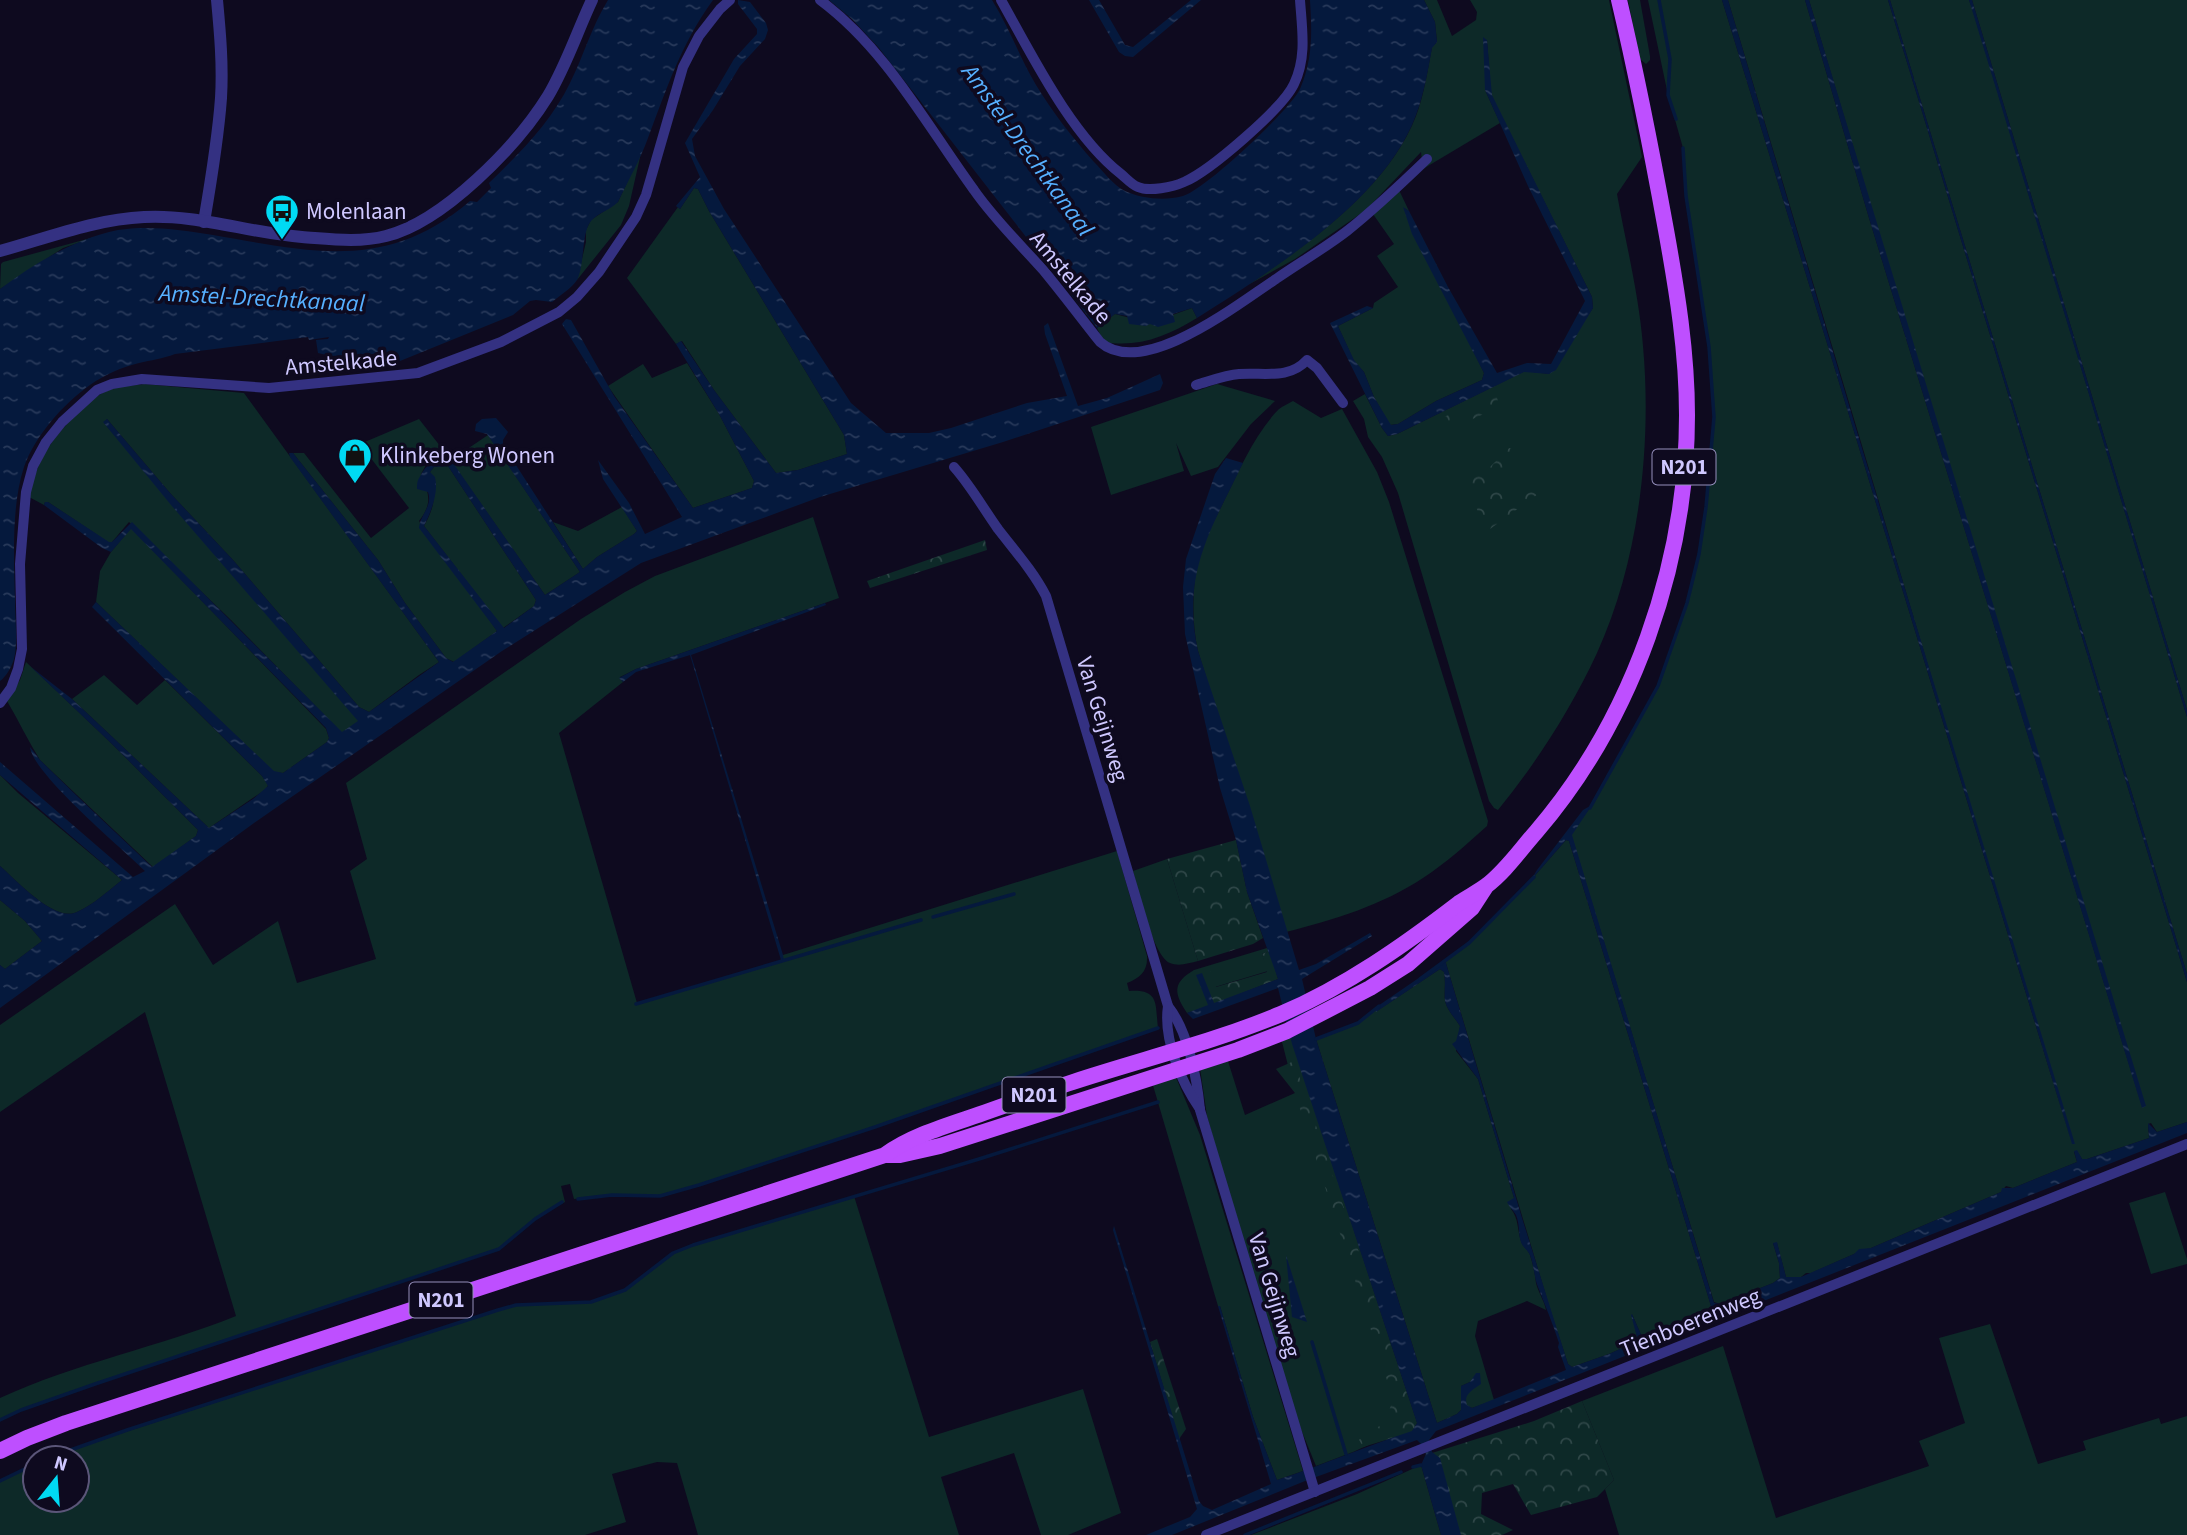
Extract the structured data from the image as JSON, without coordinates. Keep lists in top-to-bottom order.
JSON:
{
  "streets": {
    "main road": ["N201"],
    "street": ["Amstelkade", "Van Geijnweg", "Tienboerenweg"]
  },
  "crossings": [
    ["N201", "Van Geijnweg"],
    ["Van Geijnweg", "Tienboerenweg"]
  ],
  "water": ["Amstel-Drechtkanaal"],
  "places": {
    "bus stop": ["Molenlaan"],
    "shop": ["Klinkeberg Wonen"]
  },
  "north": "top"
}
